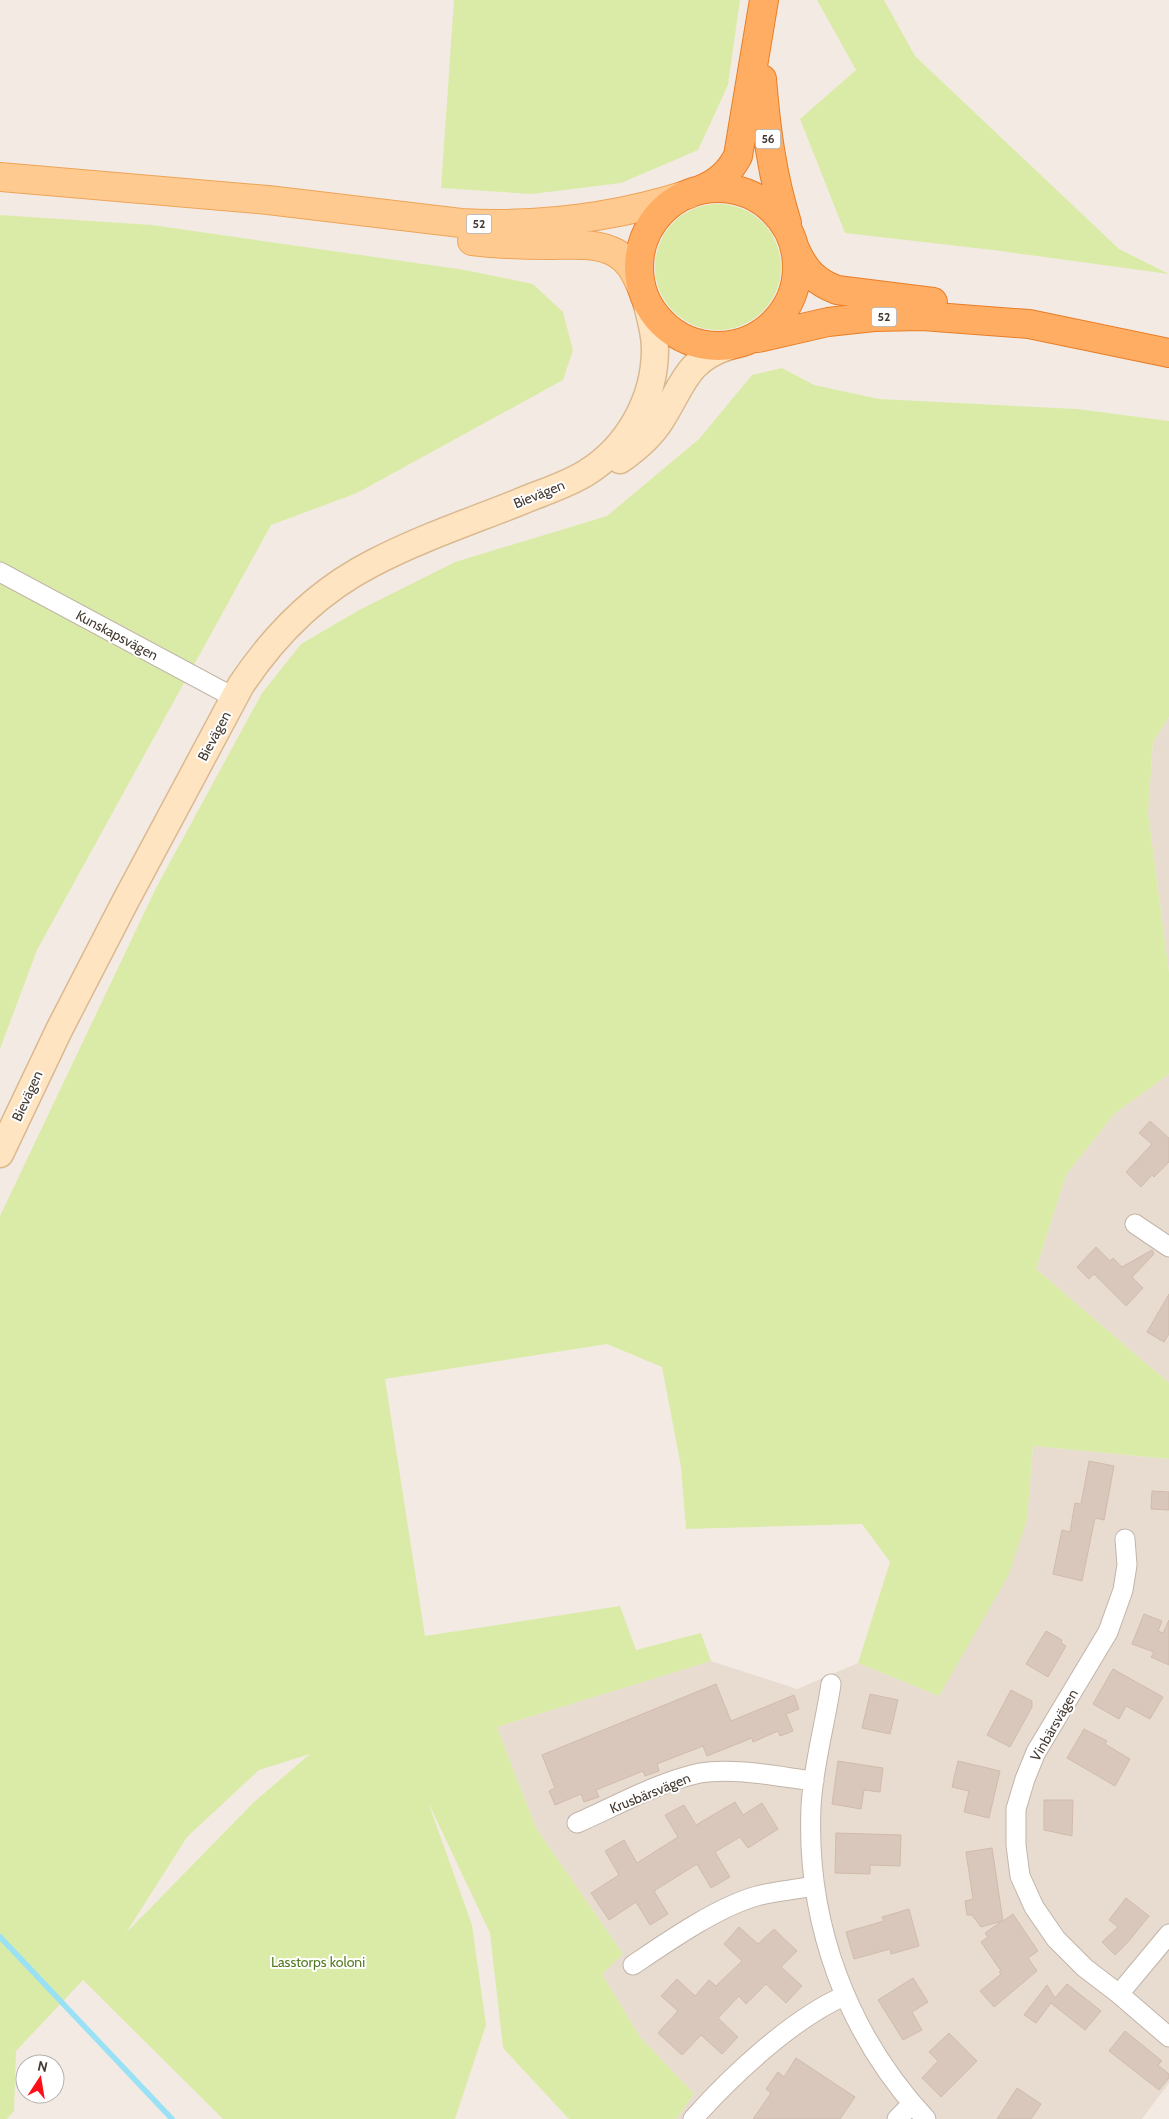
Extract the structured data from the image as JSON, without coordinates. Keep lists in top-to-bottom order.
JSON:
{
  "streets": {
    "highway": ["56", "52"],
    "street": [
      "Bievägen",
      "Kunskapsvägen",
      "Vinbärsvägen",
      "Krusbärsvägen"
    ]
  },
  "crossings": [
    ["56", "52"],
    ["56", "Bievägen"],
    ["52", "Bievägen"],
    ["Bievägen", "Kunskapsvägen"]
  ],
  "parks": ["Lasstorps koloni"],
  "north": "top"
}
